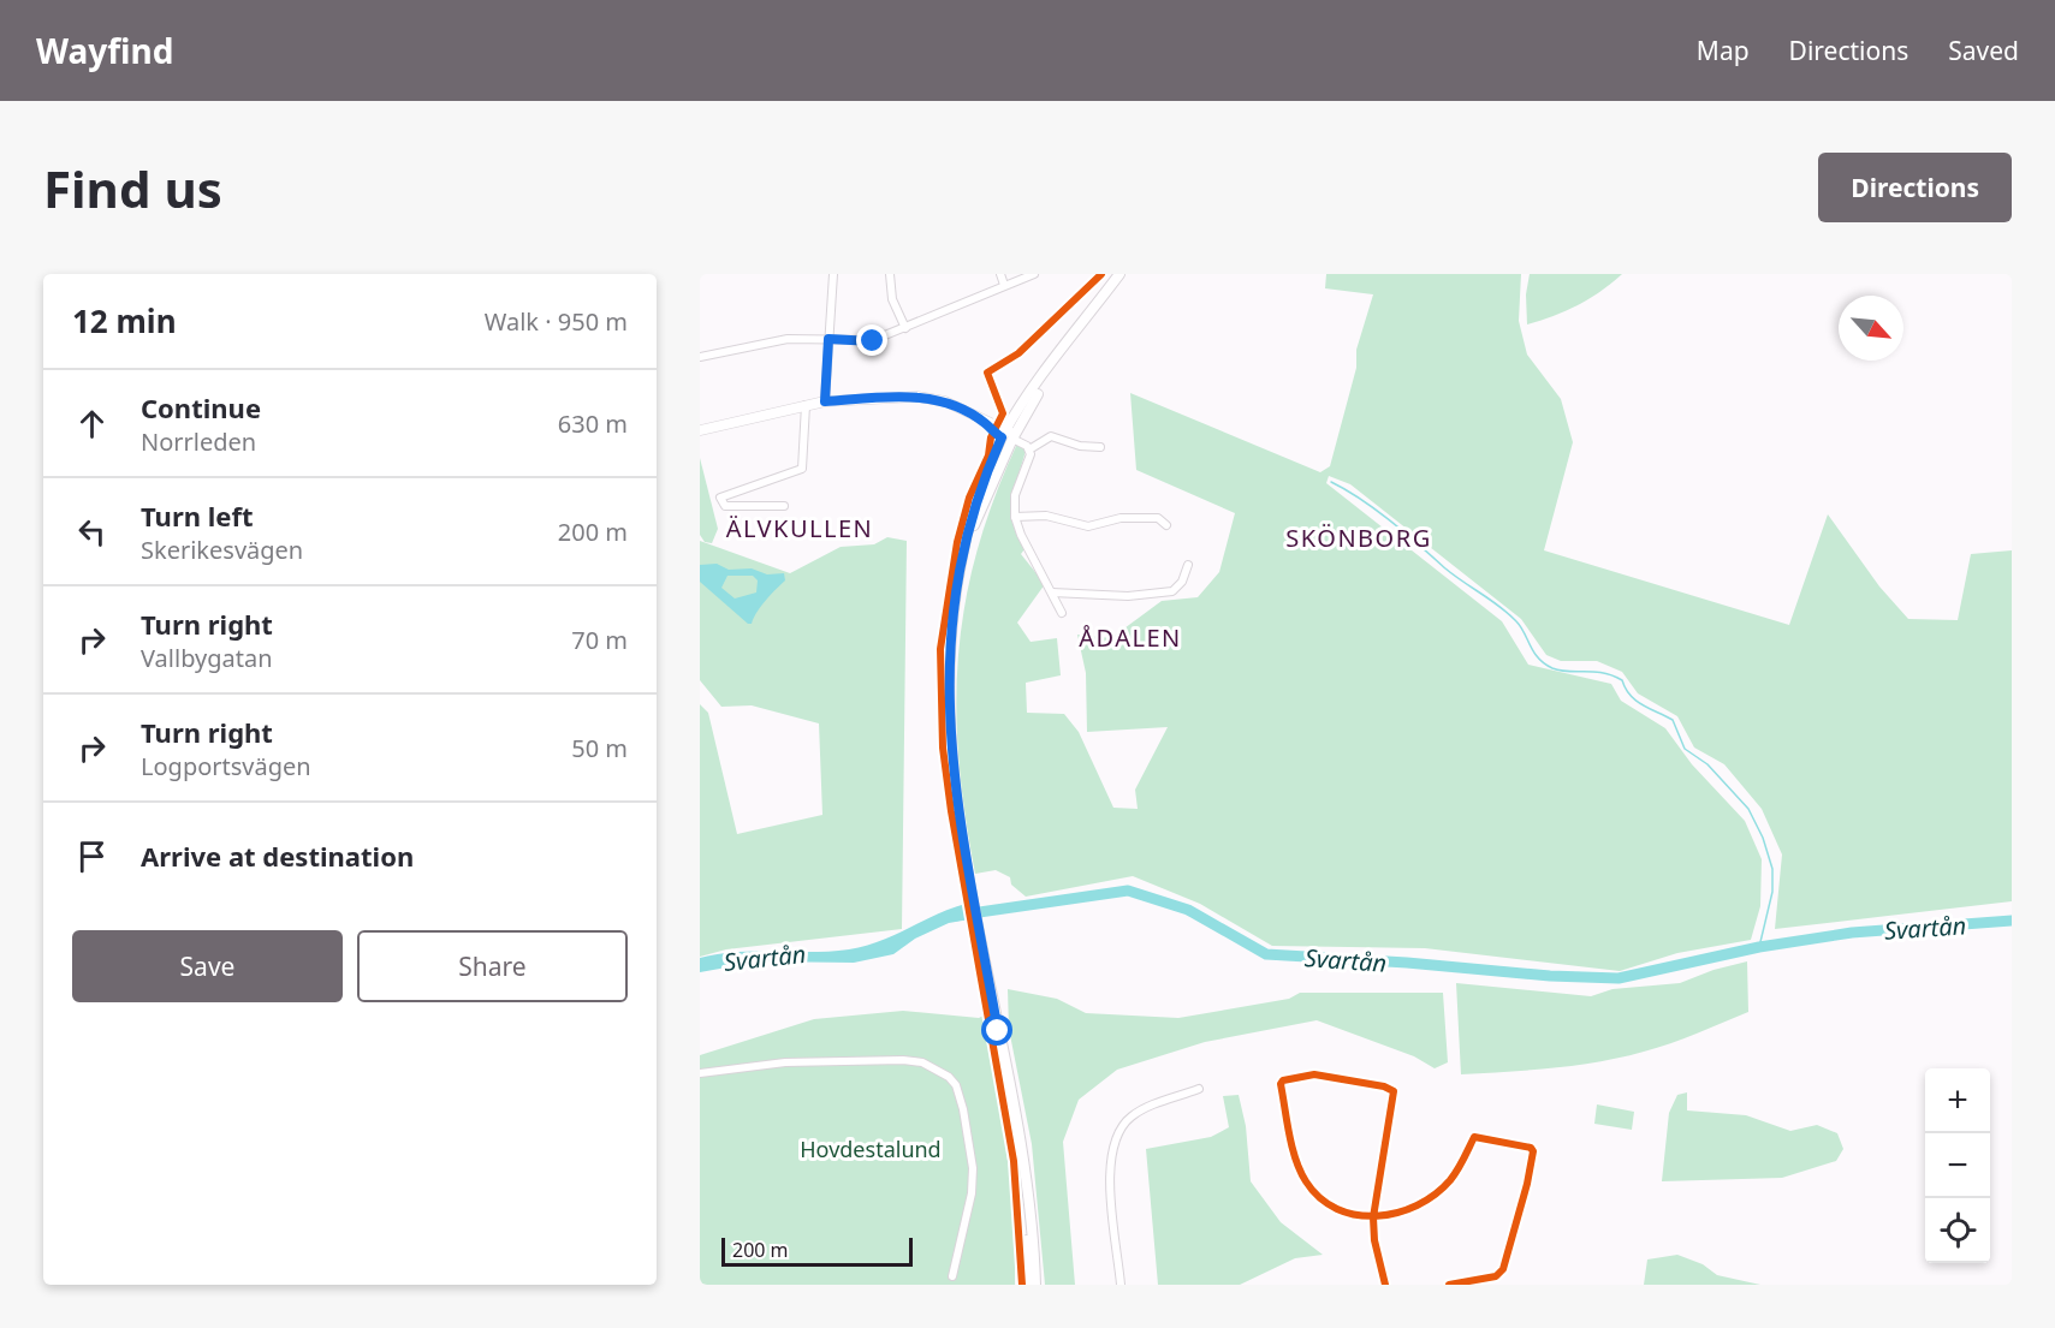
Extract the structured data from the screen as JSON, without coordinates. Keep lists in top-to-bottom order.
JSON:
{
  "districts": ["ÄLVKULLEN", "SKÖNBORG", "ÅDALEN"],
  "water": ["Svartån"],
  "parks": ["Hovdestalund"],
  "scale_bar": "200 m",
  "north": "bottom right",
  "page": {
    "header": "Wayfind",
    "nav": ["Map", "Directions", "Saved"],
    "buttons": [
      "Directions",
      ["Save", "Share"]
    ],
    "title": "Find us",
    "heading": ["12 min", "Walk · 950 m"],
    "list": [
      ["Continue", "Norrleden", "630 m"],
      ["Turn left", "Skerikesvägen", "200 m"],
      ["Turn right", "Vallbygatan", "70 m"],
      ["Turn right", "Logportsvägen", "50 m"],
      "Arrive at destination"
    ],
    "map_buttons": ["+", "−"],
    "scale": "200 m"
  }
}
